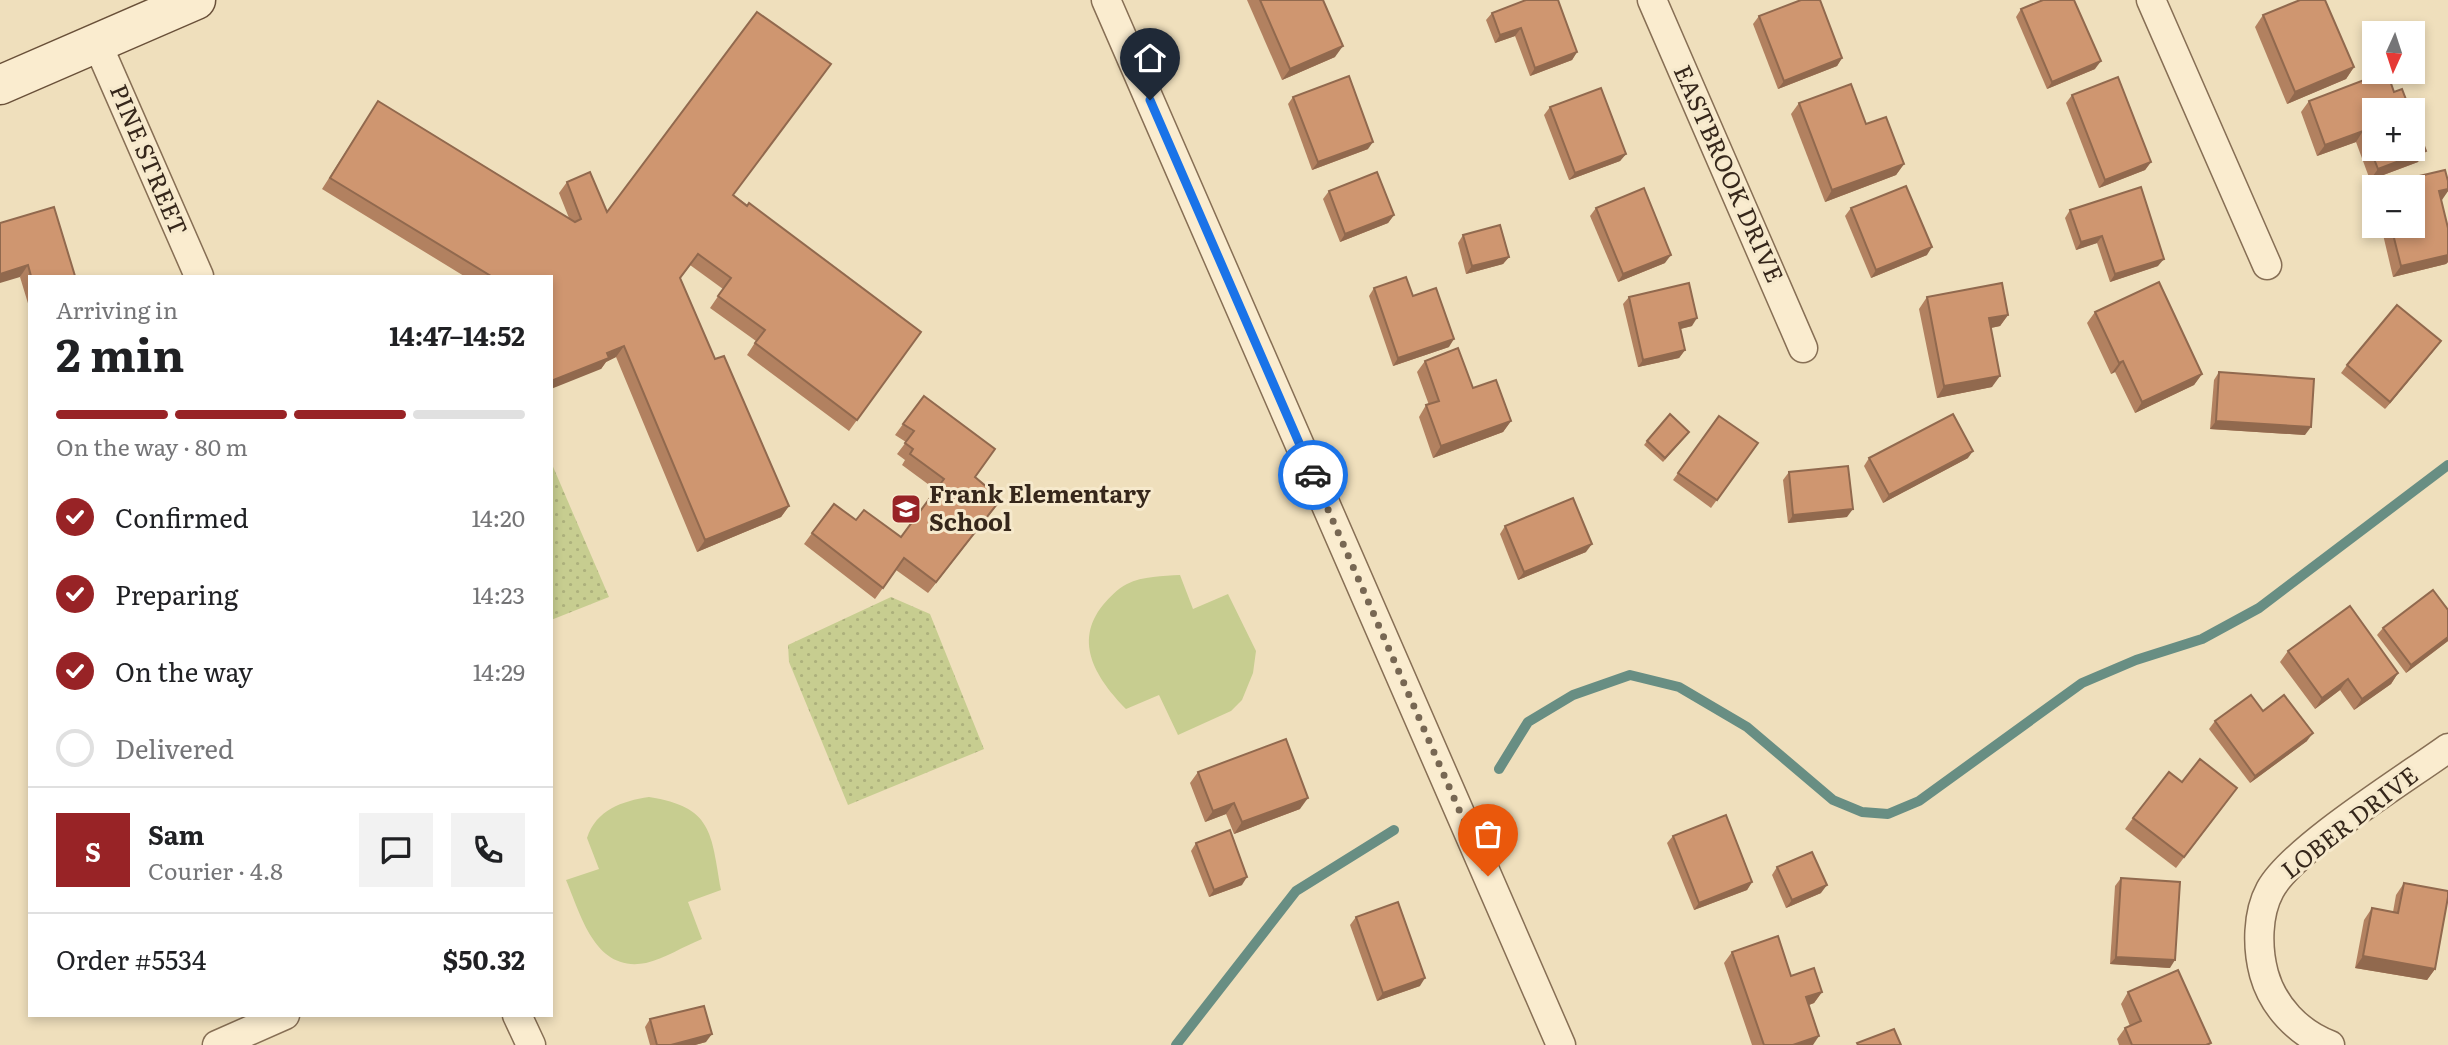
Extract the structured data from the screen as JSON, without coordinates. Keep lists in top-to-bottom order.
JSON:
{
  "streets": {
    "street": ["PINE STREET", "EASTBROOK DRIVE", "LOBER DRIVE"]
  },
  "places": {
    "school or university": ["Frank Elementary School"]
  },
  "north": "bottom",
  "page": {
    "map_buttons": ["+", "−"],
    "heading": ["2 min", "Arriving in", "14:47–14:52"],
    "panel": [
      "Sam",
      "Courier · 4.8",
      "Order #5534",
      "$50.32"
    ],
    "bar": "On the way · 80 m",
    "list": [
      ["Confirmed", "14:20"],
      ["Preparing", "14:23"],
      ["On the way", "14:29"],
      "Delivered"
    ],
    "round": "S"
  }
}
